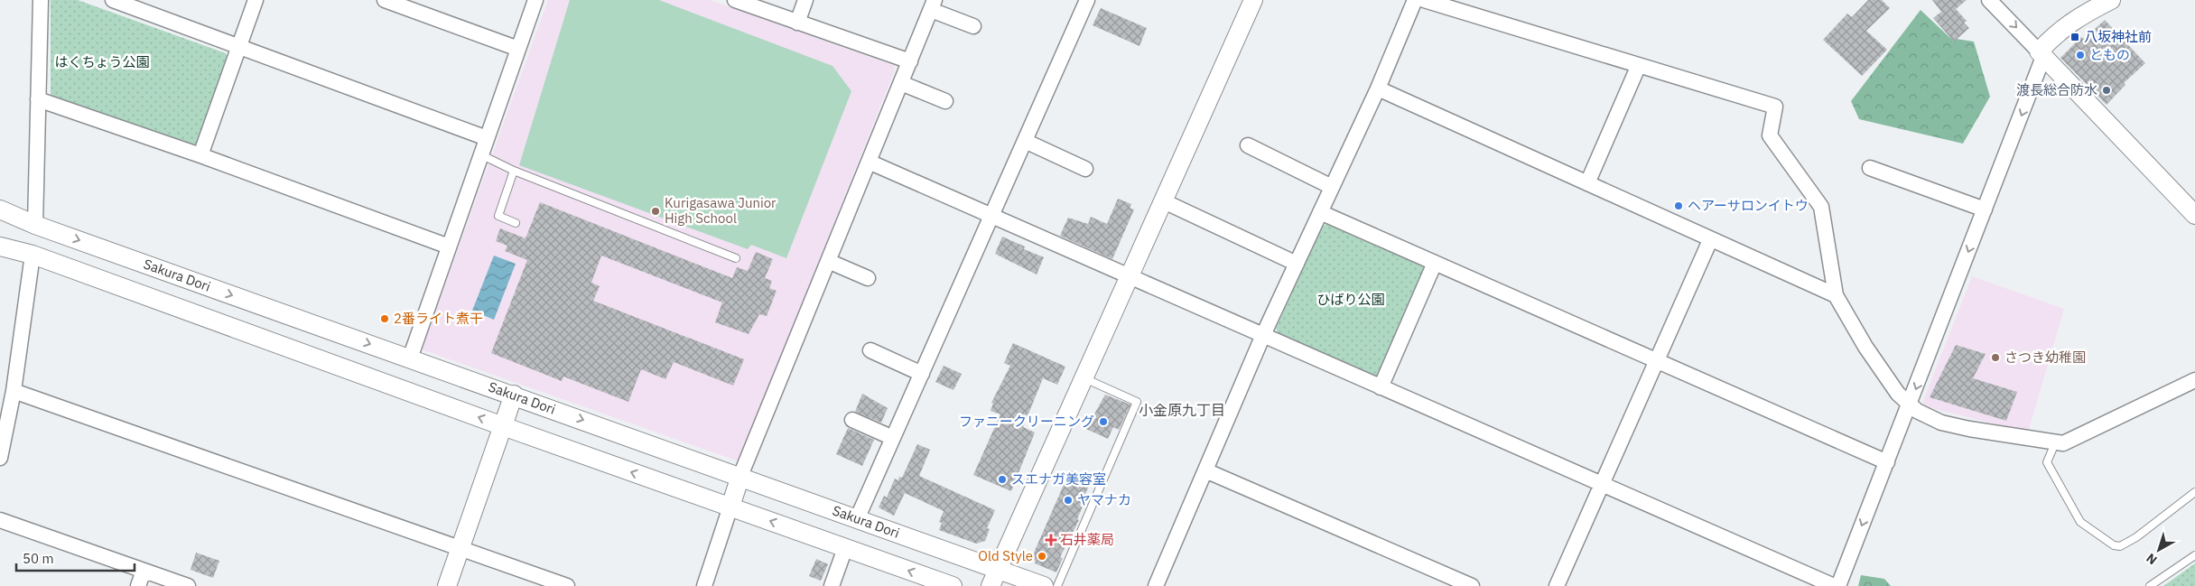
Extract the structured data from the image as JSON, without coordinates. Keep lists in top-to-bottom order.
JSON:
{
  "streets": {
    "street": ["Sakura Dori"]
  },
  "districts": ["小金原九丁目"],
  "parks": ["はくちょう公園", "ひばり公園"],
  "places": {
    "transit": ["八坂神社前"],
    "other": [
      "ともの",
      "渡長総合防水",
      "ヘアーサロンイトウ",
      "Kurigasawa Junior High School",
      "2番ライト煮干",
      "さつき幼稚園",
      "ファニークリーニング",
      "スエナガ美容室",
      "ヤマナカ",
      "Old Style"
    ],
    "health": ["石井薬局"]
  },
  "scale_bar": "50 m",
  "north": "bottom left"
}
